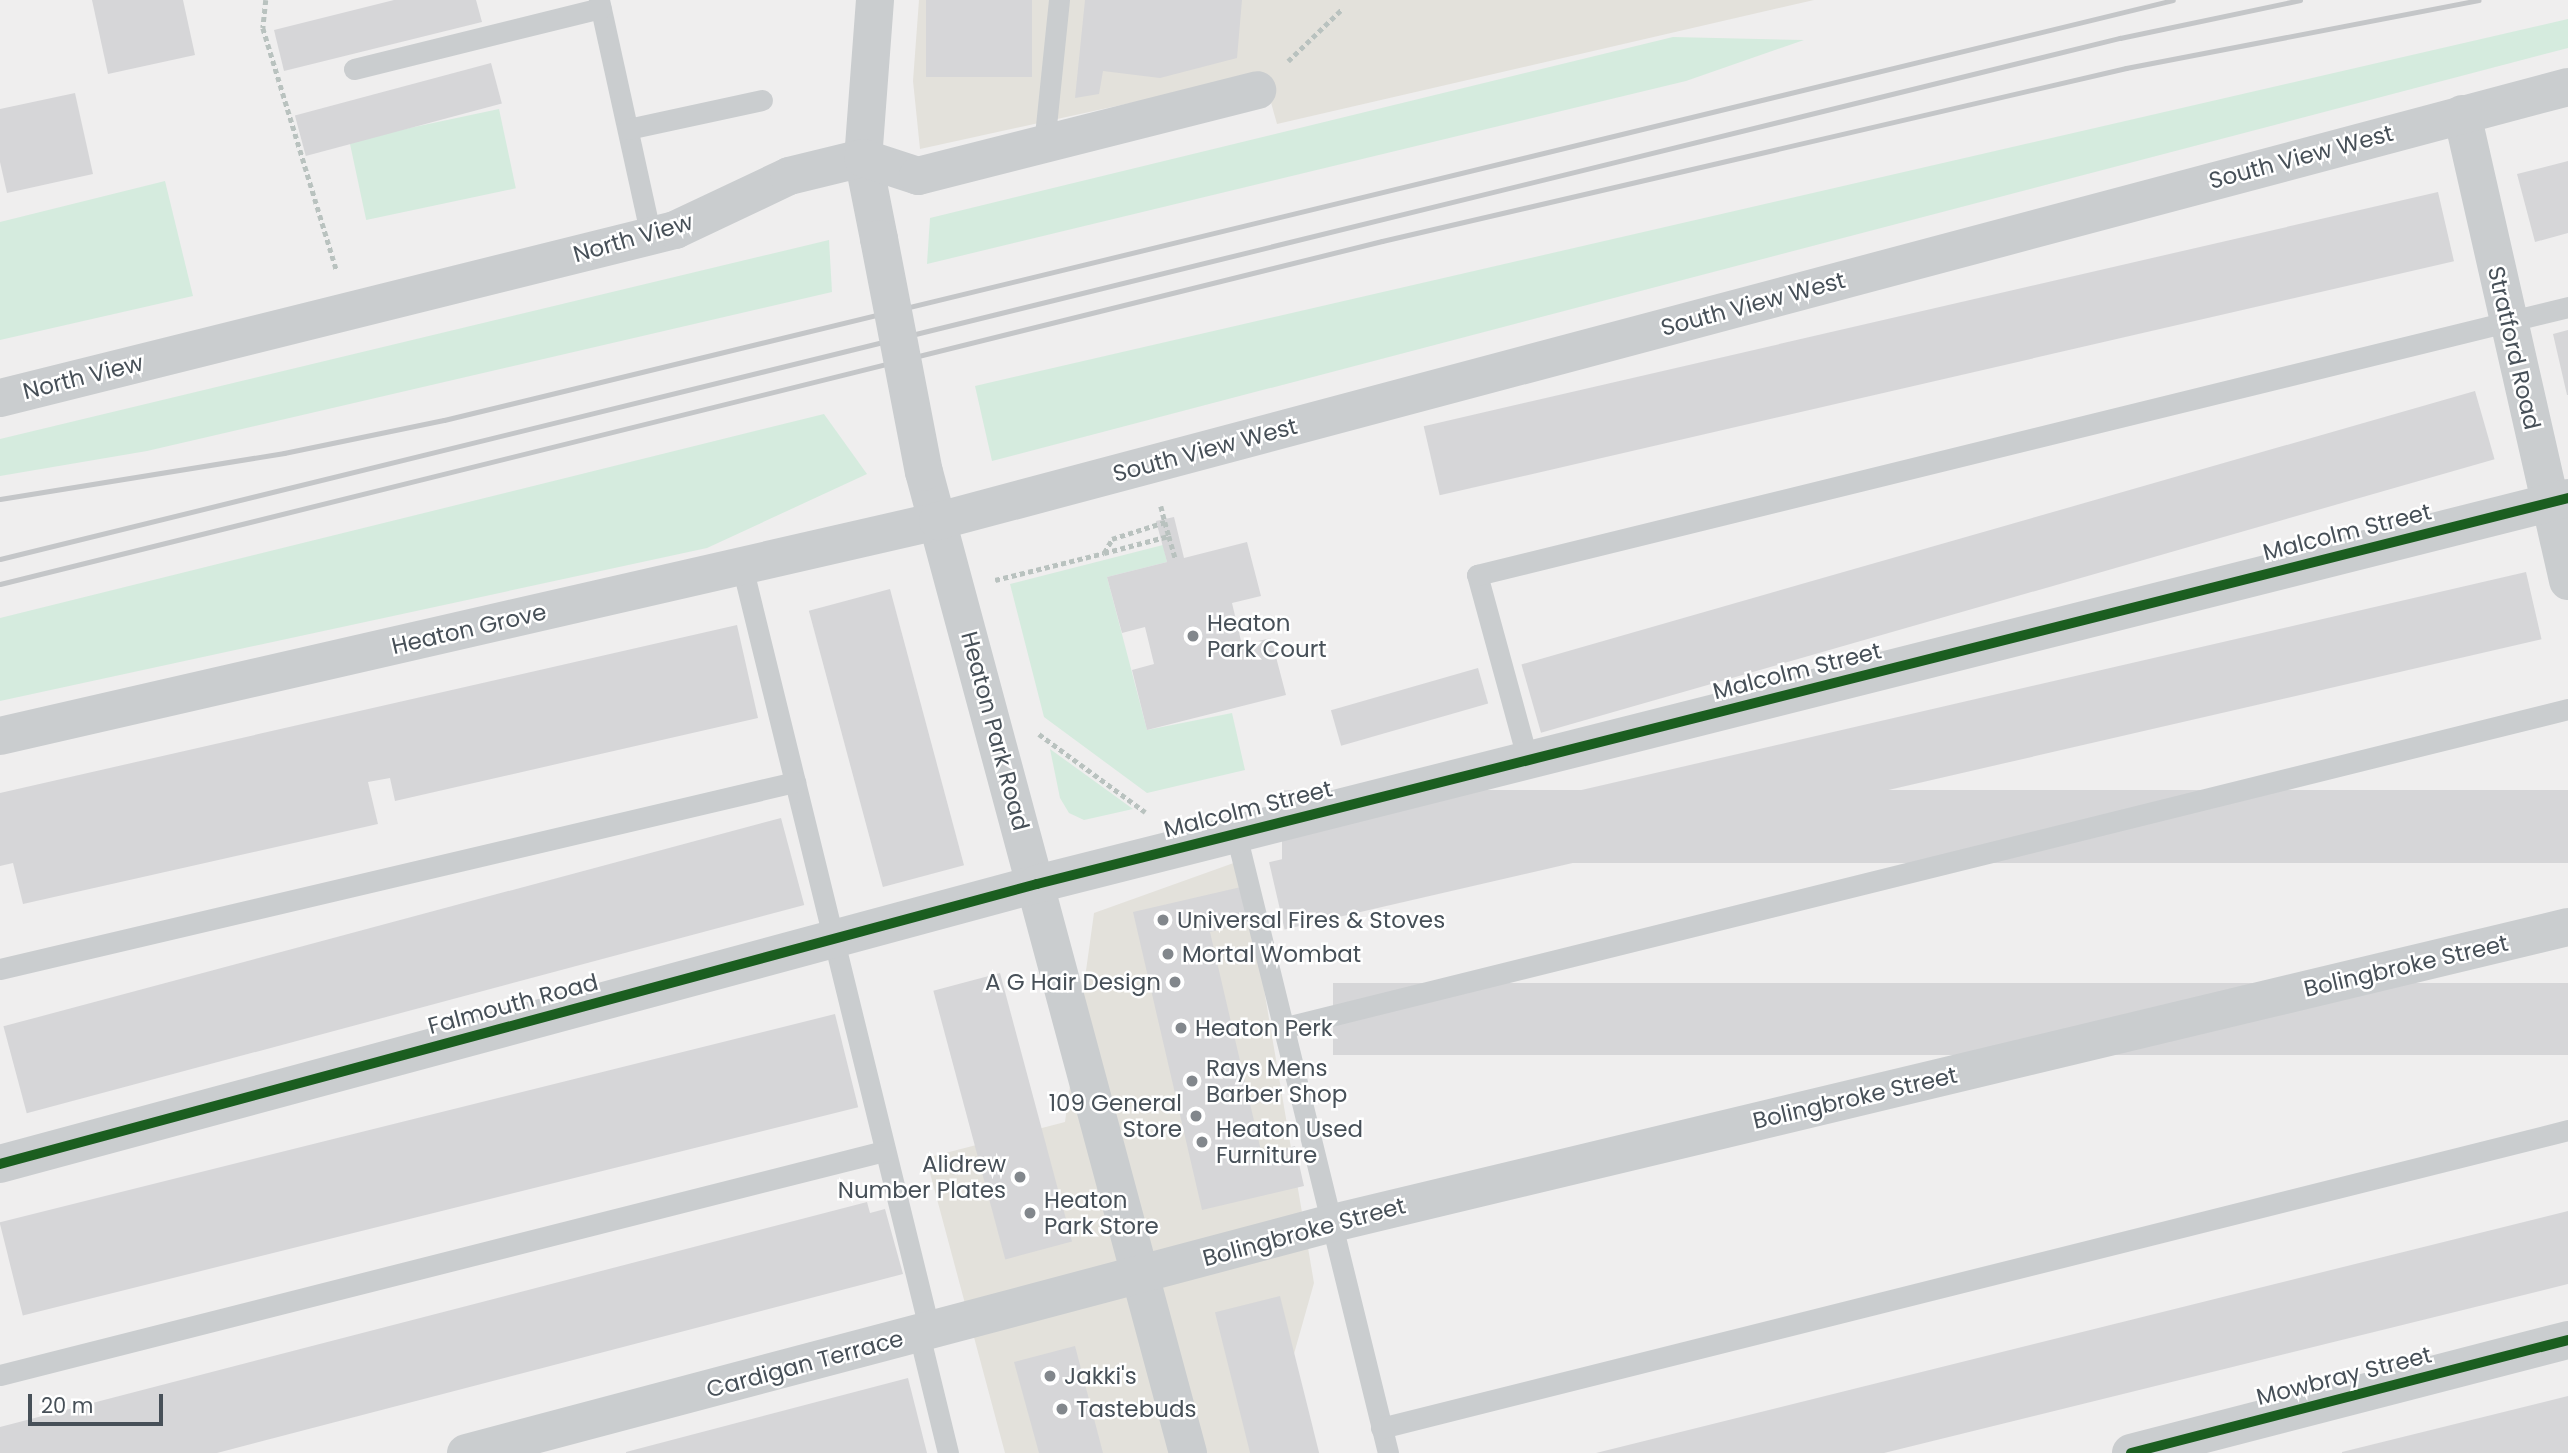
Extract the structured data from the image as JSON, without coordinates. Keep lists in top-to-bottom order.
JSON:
{
  "streets": {
    "street": [
      "South View West",
      "North View",
      "Stratford Road",
      "Malcolm Street",
      "Heaton Grove",
      "Heaton Park Road",
      "Bolingbroke Street",
      "Falmouth Road",
      "Cardigan Terrace",
      "Mowbray Street"
    ]
  },
  "crossings": [
    ["South View West", "Stratford Road"],
    ["South View West", "Heaton Grove"],
    ["South View West", "Heaton Park Road"],
    ["North View", "Heaton Park Road"],
    ["Stratford Road", "Malcolm Street"],
    ["Malcolm Street", "Heaton Park Road"],
    ["Malcolm Street", "Falmouth Road"],
    ["Heaton Grove", "Heaton Park Road"],
    ["Heaton Park Road", "Bolingbroke Street"],
    ["Heaton Park Road", "Falmouth Road"],
    ["Heaton Park Road", "Cardigan Terrace"],
    ["Bolingbroke Street", "Cardigan Terrace"]
  ],
  "places": [
    "Heaton Park Court",
    "Universal Fires & Stoves",
    "Mortal Wombat",
    "A G Hair Design",
    "Heaton Perk",
    "Rays Mens Barber Shop",
    "109 General Store",
    "Heaton Used Furniture",
    "Alidrew Number Plates",
    "Heaton Park Store",
    "Jakki's",
    "Tastebuds"
  ],
  "scale_bar": "20 m"
}
